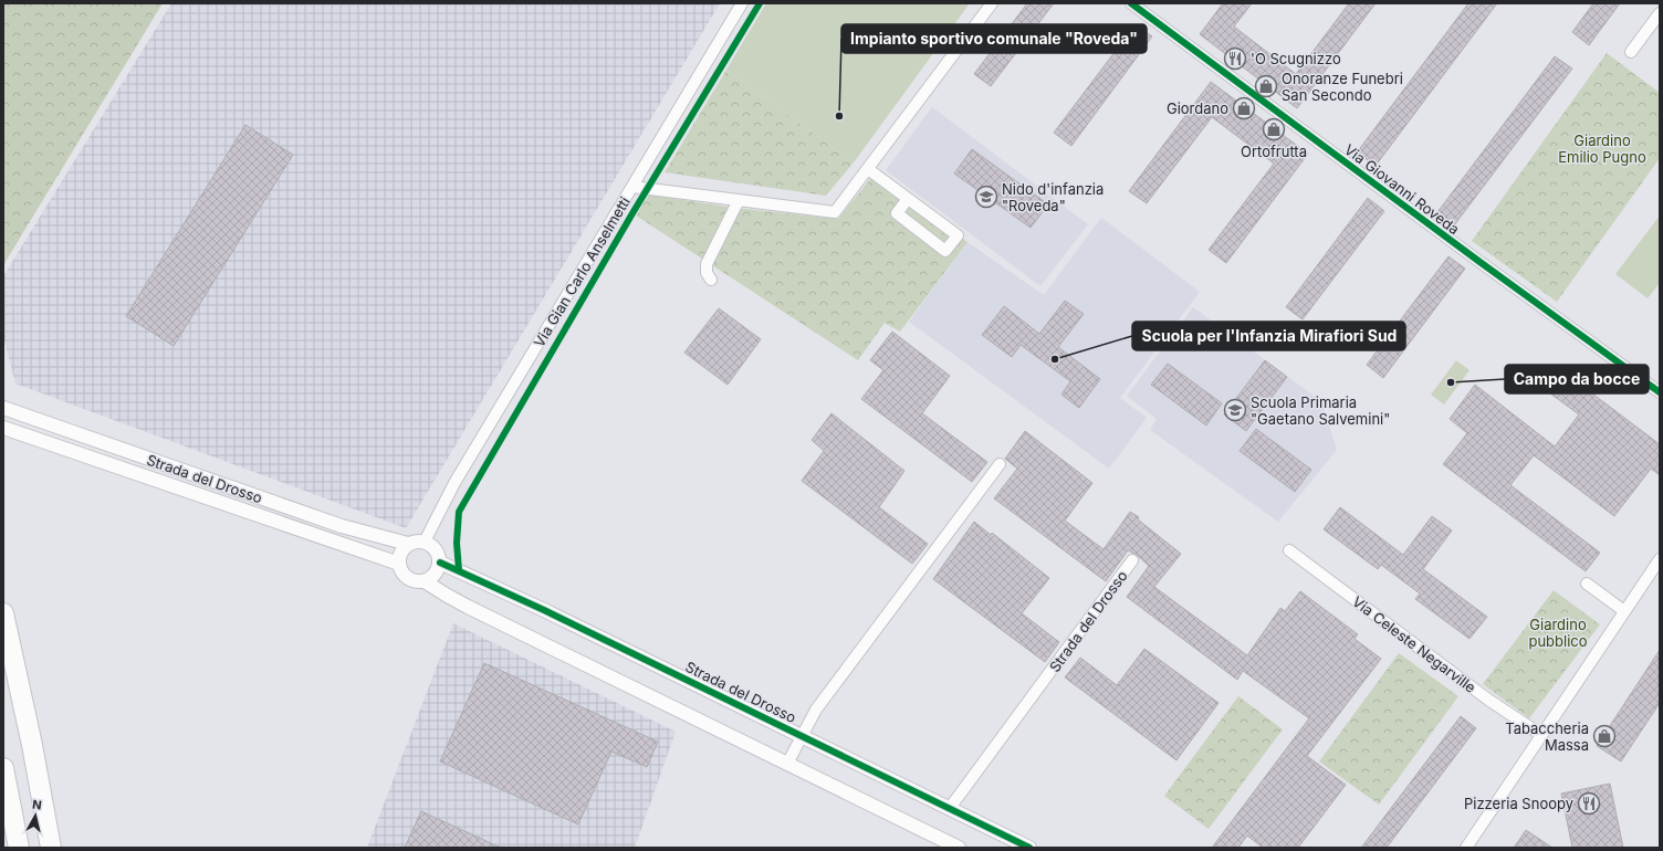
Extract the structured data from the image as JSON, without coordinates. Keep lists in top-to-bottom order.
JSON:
{
  "streets": {
    "street": [
      "Via Giovanni Roveda",
      "Via Gian Carlo Anselmetti",
      "Strada del Drosso",
      "Via Celeste Negarville"
    ]
  },
  "crossings": [
    ["Via Gian Carlo Anselmetti", "Strada del Drosso"]
  ],
  "parks": ["Giardino Emilio Pugno", "Giardino pubblico"],
  "places": {
    "restaurant": ["'O Scugnizzo", "Pizzeria Snoopy"],
    "shop": [
      "Onoranze Funebri San Secondo",
      "Giordano",
      "Ortofrutta",
      "Tabaccheria Massa"
    ],
    "other": ["Impianto sportivo comunale \"Roveda\"", "Scuola per l'Infanzia Mirafiori Sud", "Campo da bocce"],
    "school or university": ["Nido d'infanzia \"Roveda\"", "Scuola Primaria \"Gaetano Salvemini\""]
  },
  "north": "top"
}
